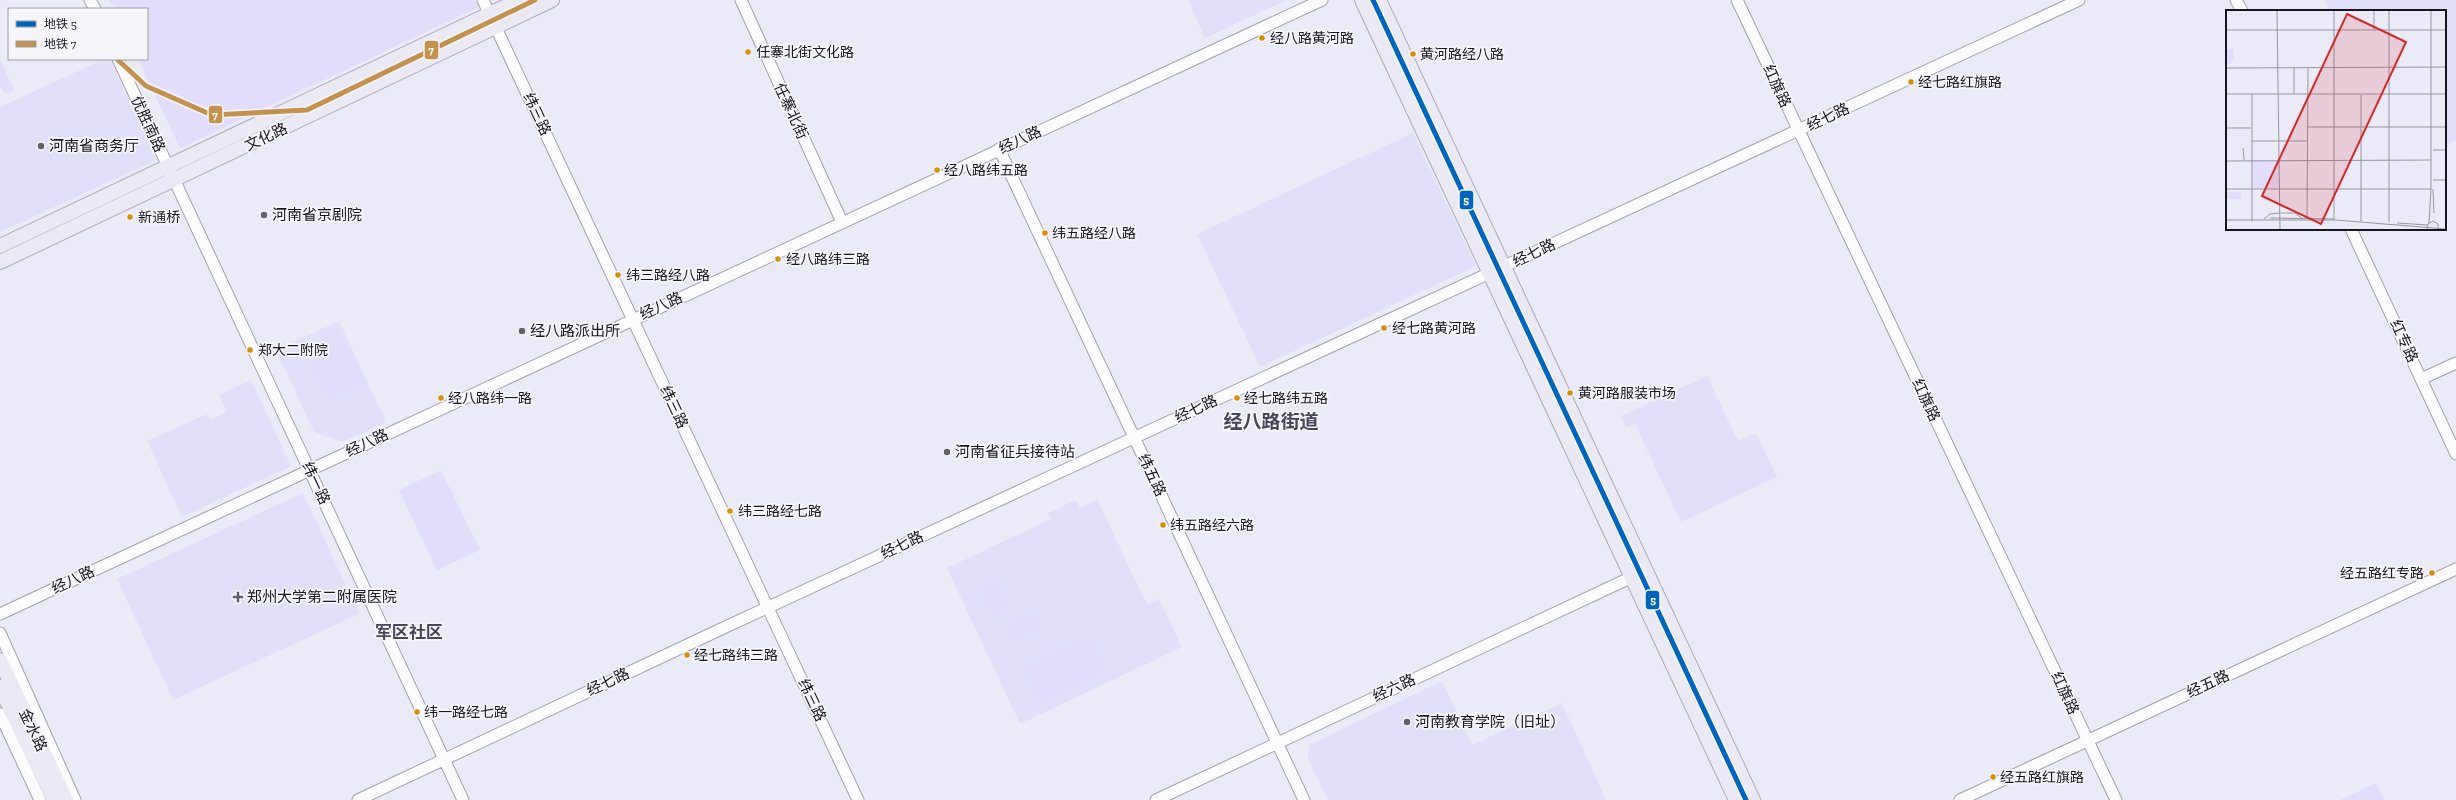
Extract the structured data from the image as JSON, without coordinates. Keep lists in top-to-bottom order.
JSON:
{
  "streets": {
    "main road": ["文化路", "金水路"],
    "street": [
      "红旗路",
      "任寨北街",
      "纬三路",
      "经七路",
      "优胜南路",
      "经八路",
      "红专路",
      "纬五路",
      "纬一路",
      "经五路",
      "经六路"
    ]
  },
  "crossings": [
    ["红旗路", "经七路"],
    ["红旗路", "经五路"],
    ["任寨北街", "经八路"],
    ["纬三路", "经七路"],
    ["纬三路", "文化路"],
    ["纬三路", "经八路"],
    ["经七路", "纬五路"],
    ["经七路", "纬一路"],
    ["优胜南路", "文化路"],
    ["优胜南路", "纬一路"],
    ["文化路", "纬一路"],
    ["经八路", "纬五路"],
    ["经八路", "纬一路"],
    ["纬五路", "经六路"]
  ],
  "districts": ["经八路街道", "军区社区"],
  "places": {
    "other": [
      "经八路黄河路",
      "任寨北街文化路",
      "黄河路经八路",
      "经七路红旗路",
      "河南省商务厅",
      "经八路纬五路",
      "河南省京剧院",
      "新通桥",
      "纬五路经八路",
      "经八路纬三路",
      "纬三路经八路",
      "经七路黄河路",
      "经八路派出所",
      "郑大二附院",
      "黄河路服装市场",
      "经八路纬一路",
      "经七路纬五路",
      "河南省征兵接待站",
      "纬三路经七路",
      "纬五路经六路",
      "经五路红专路",
      "经七路纬三路",
      "纬一路经七路",
      "河南教育学院（旧址）",
      "经五路红旗路"
    ],
    "health": ["郑州大学第二附属医院"]
  },
  "lines": ["metro line 5", "metro line 7"],
  "legend": ["地铁 5", "地铁 7"]
}
